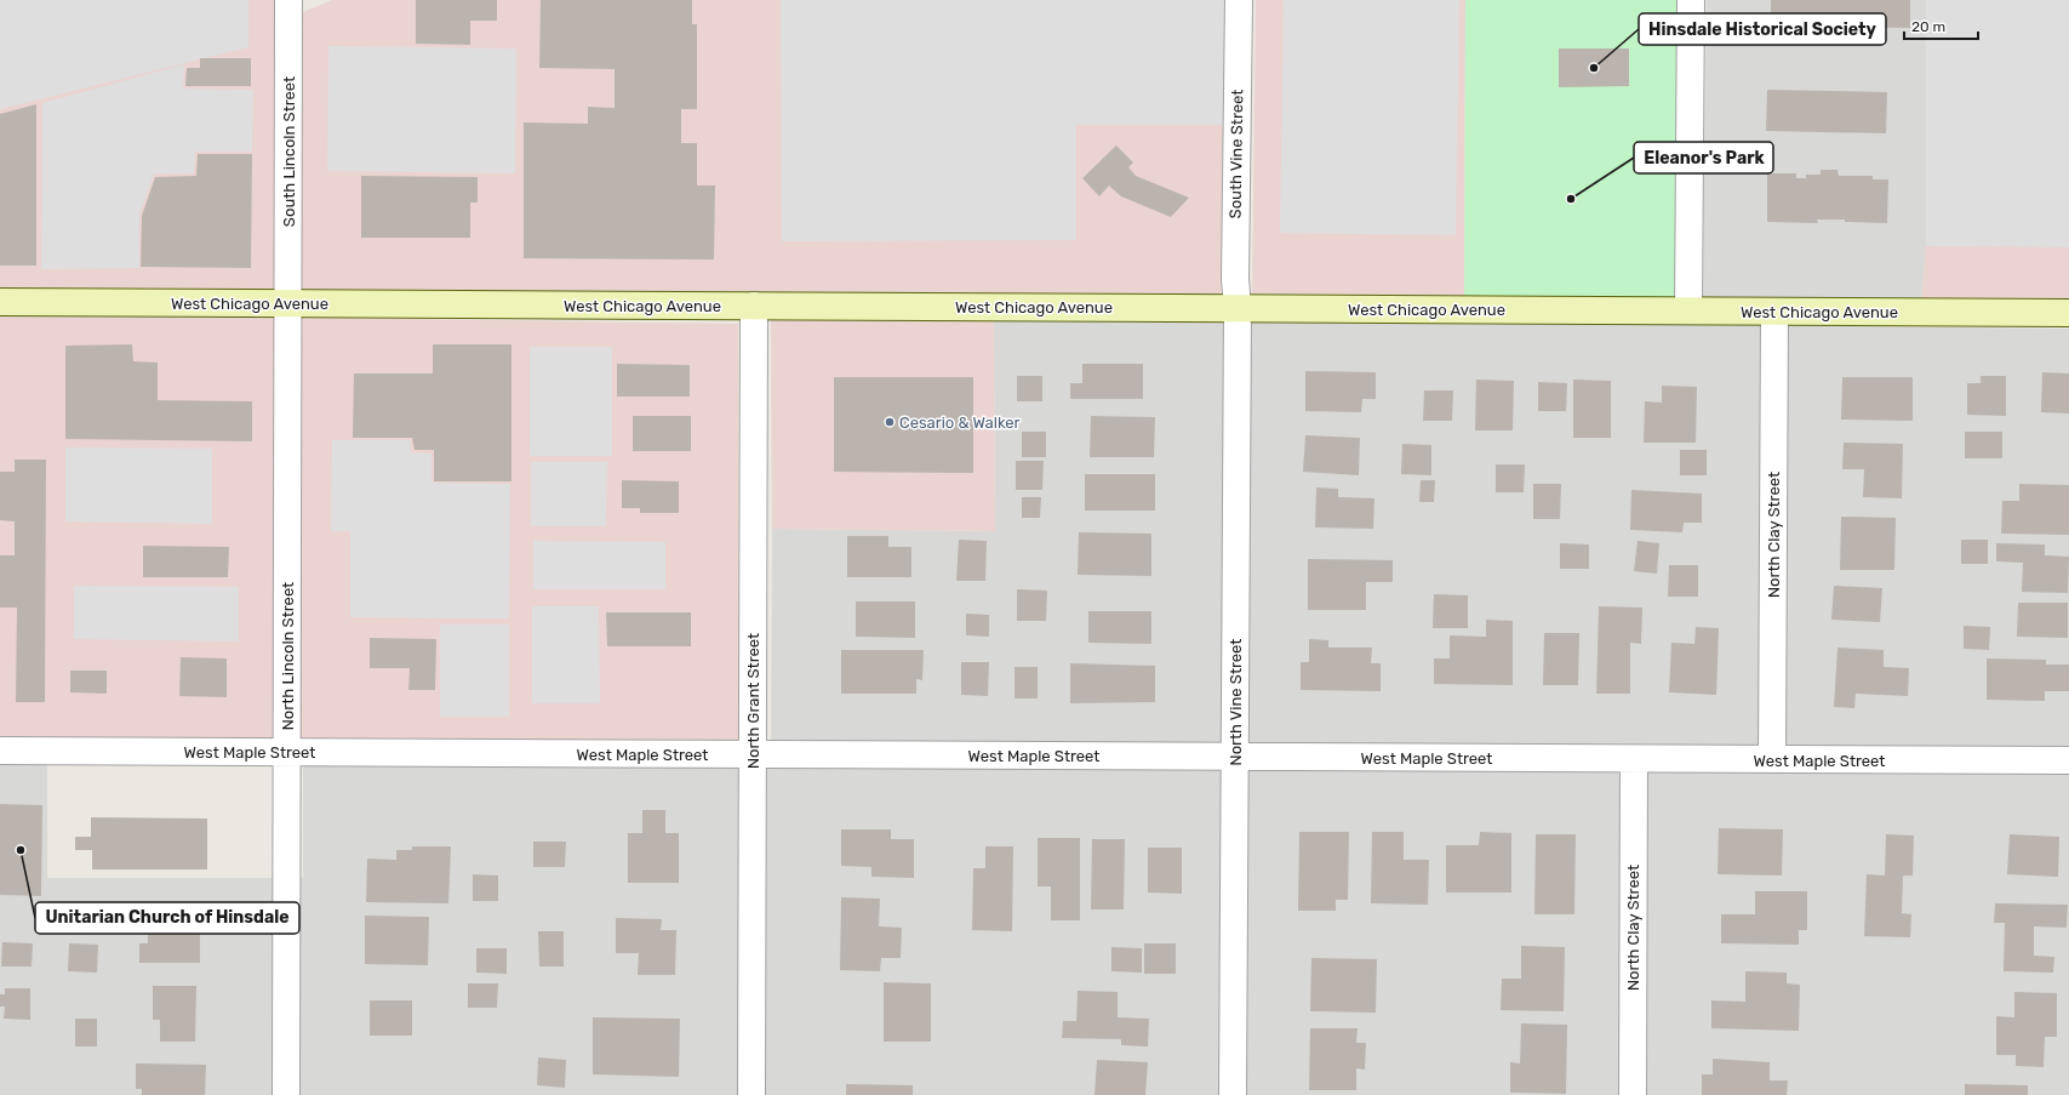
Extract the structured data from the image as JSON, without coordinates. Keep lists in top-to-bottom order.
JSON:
{
  "streets": {
    "main road": ["West Chicago Avenue"],
    "street": [
      "South Lincoln Street",
      "South Vine Street",
      "North Clay Street",
      "North Lincoln Street",
      "North Grant Street",
      "North Vine Street",
      "West Maple Street"
    ]
  },
  "crossings": [
    ["South Lincoln Street", "West Chicago Avenue"],
    ["South Lincoln Street", "North Lincoln Street"],
    ["South Vine Street", "West Chicago Avenue"],
    ["South Vine Street", "North Vine Street"],
    ["West Chicago Avenue", "North Clay Street"],
    ["West Chicago Avenue", "North Lincoln Street"],
    ["West Chicago Avenue", "North Grant Street"],
    ["West Chicago Avenue", "North Vine Street"],
    ["North Clay Street", "West Maple Street"],
    ["North Lincoln Street", "West Maple Street"],
    ["North Grant Street", "West Maple Street"],
    ["North Vine Street", "West Maple Street"]
  ],
  "places": [
    "Hinsdale Historical Society",
    "Eleanor's Park",
    "Cesario & Walker",
    "Unitarian Church of Hinsdale"
  ],
  "scale_bar": "20 m"
}
